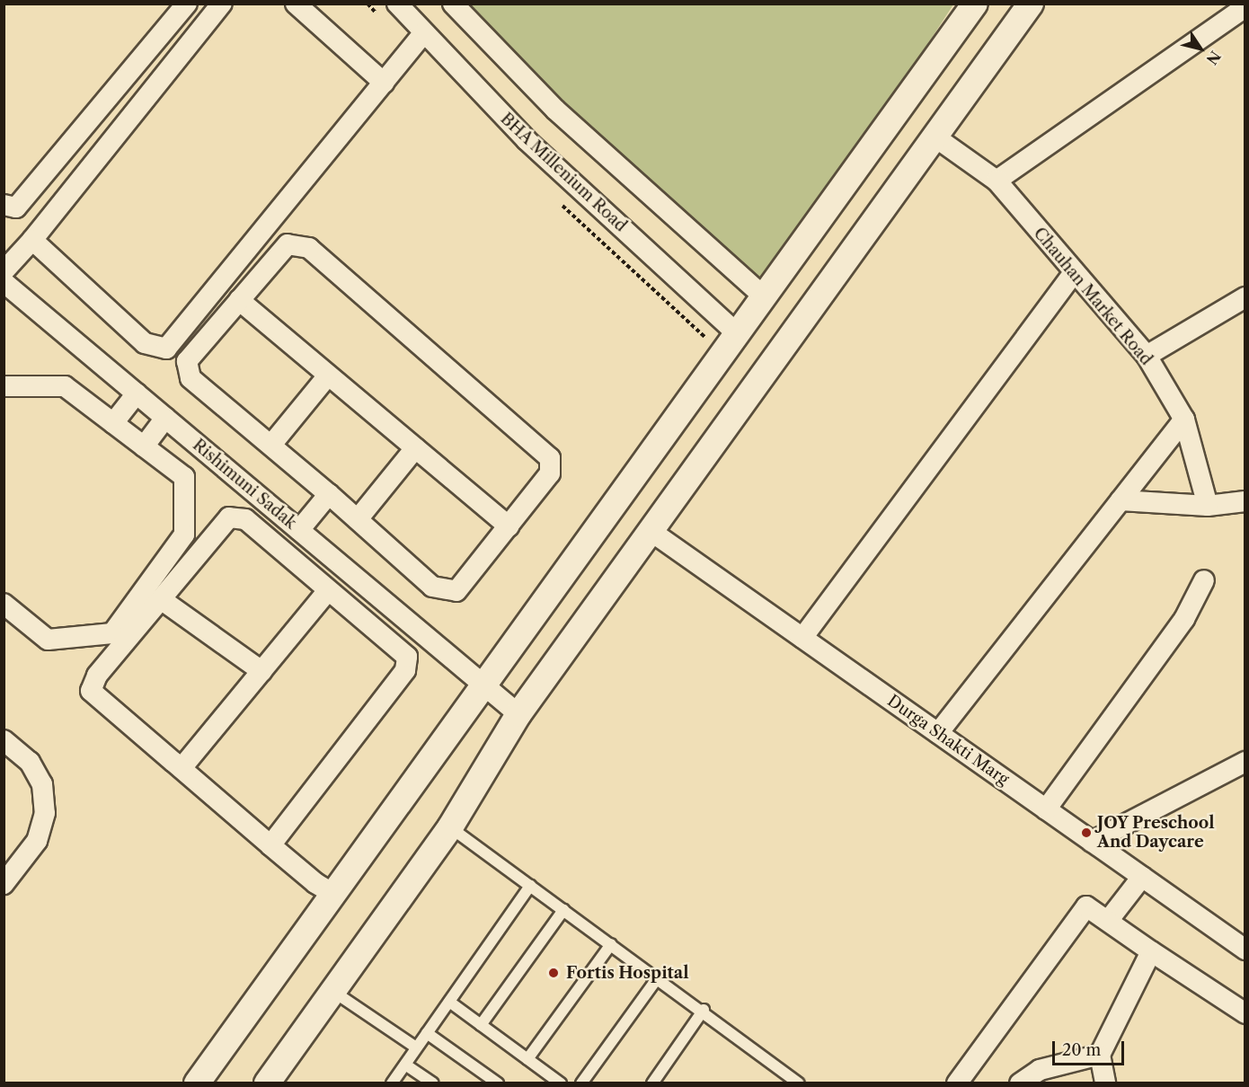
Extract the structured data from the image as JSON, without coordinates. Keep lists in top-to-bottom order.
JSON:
{
  "streets": {
    "street": [
      "BHA Millenium Road",
      "Chauhan Market Road",
      "Rishimuni Sadak",
      "Durga Shakti Marg"
    ]
  },
  "places": ["JOY Preschool And Daycare", "Fortis Hospital"],
  "scale_bar": "20 m",
  "north": "bottom right"
}
